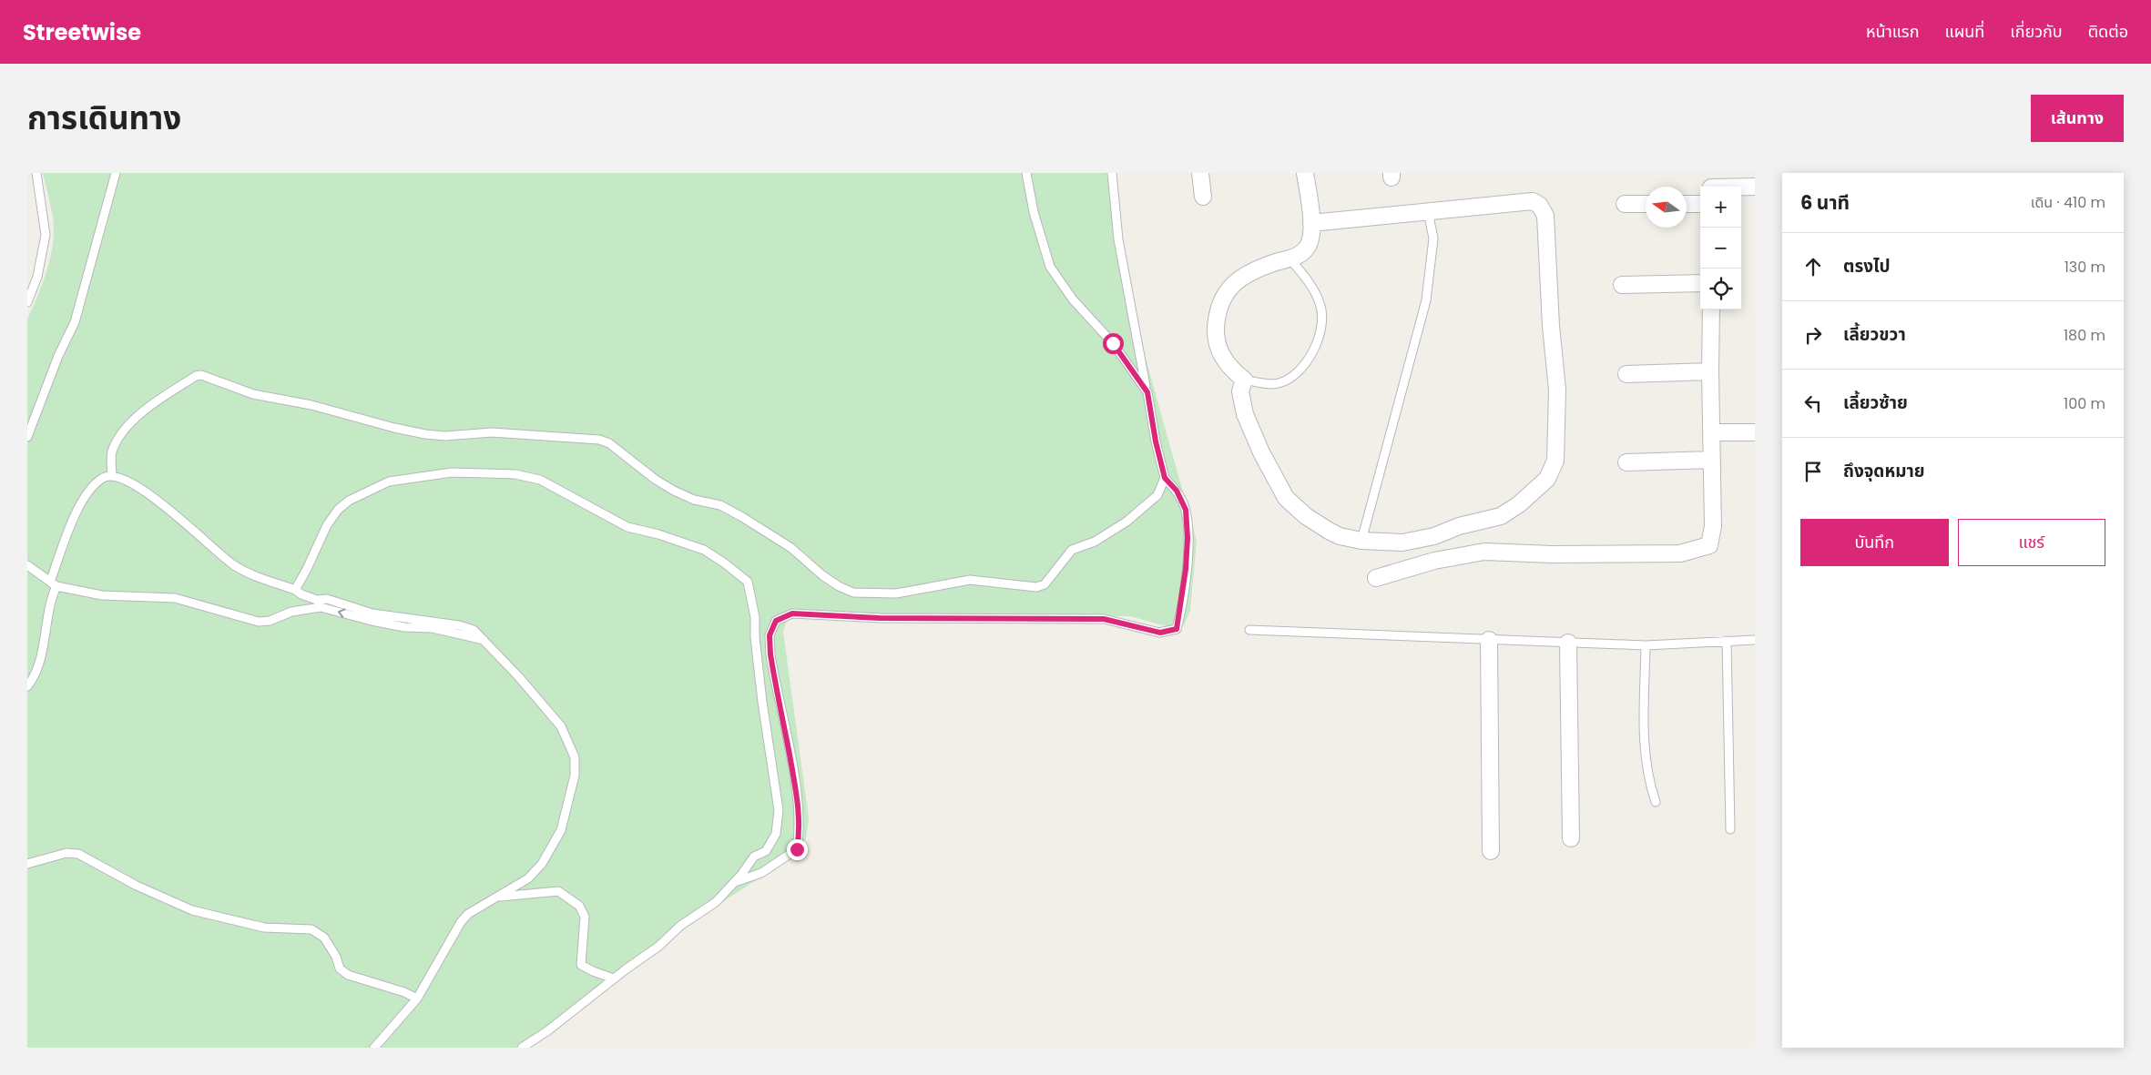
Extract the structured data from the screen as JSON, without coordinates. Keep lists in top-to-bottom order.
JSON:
{
  "north": "left",
  "page": {
    "header": "Streetwise",
    "nav": [
      "หน้าแรก",
      "แผนที่",
      "เกี่ยวกับ",
      "ติดต่อ"
    ],
    "title": "การเดินทาง",
    "buttons": [
      "เส้นทาง",
      ["บันทึก", "แชร์"]
    ],
    "heading": ["6 นาที", "เดิน · 410 m"],
    "map_buttons": ["+", "−"],
    "list": [
      ["ตรงไป", "130 m"],
      ["เลี้ยวขวา", "180 m"],
      ["เลี้ยวซ้าย", "100 m"],
      "ถึงจุดหมาย"
    ]
  }
}
